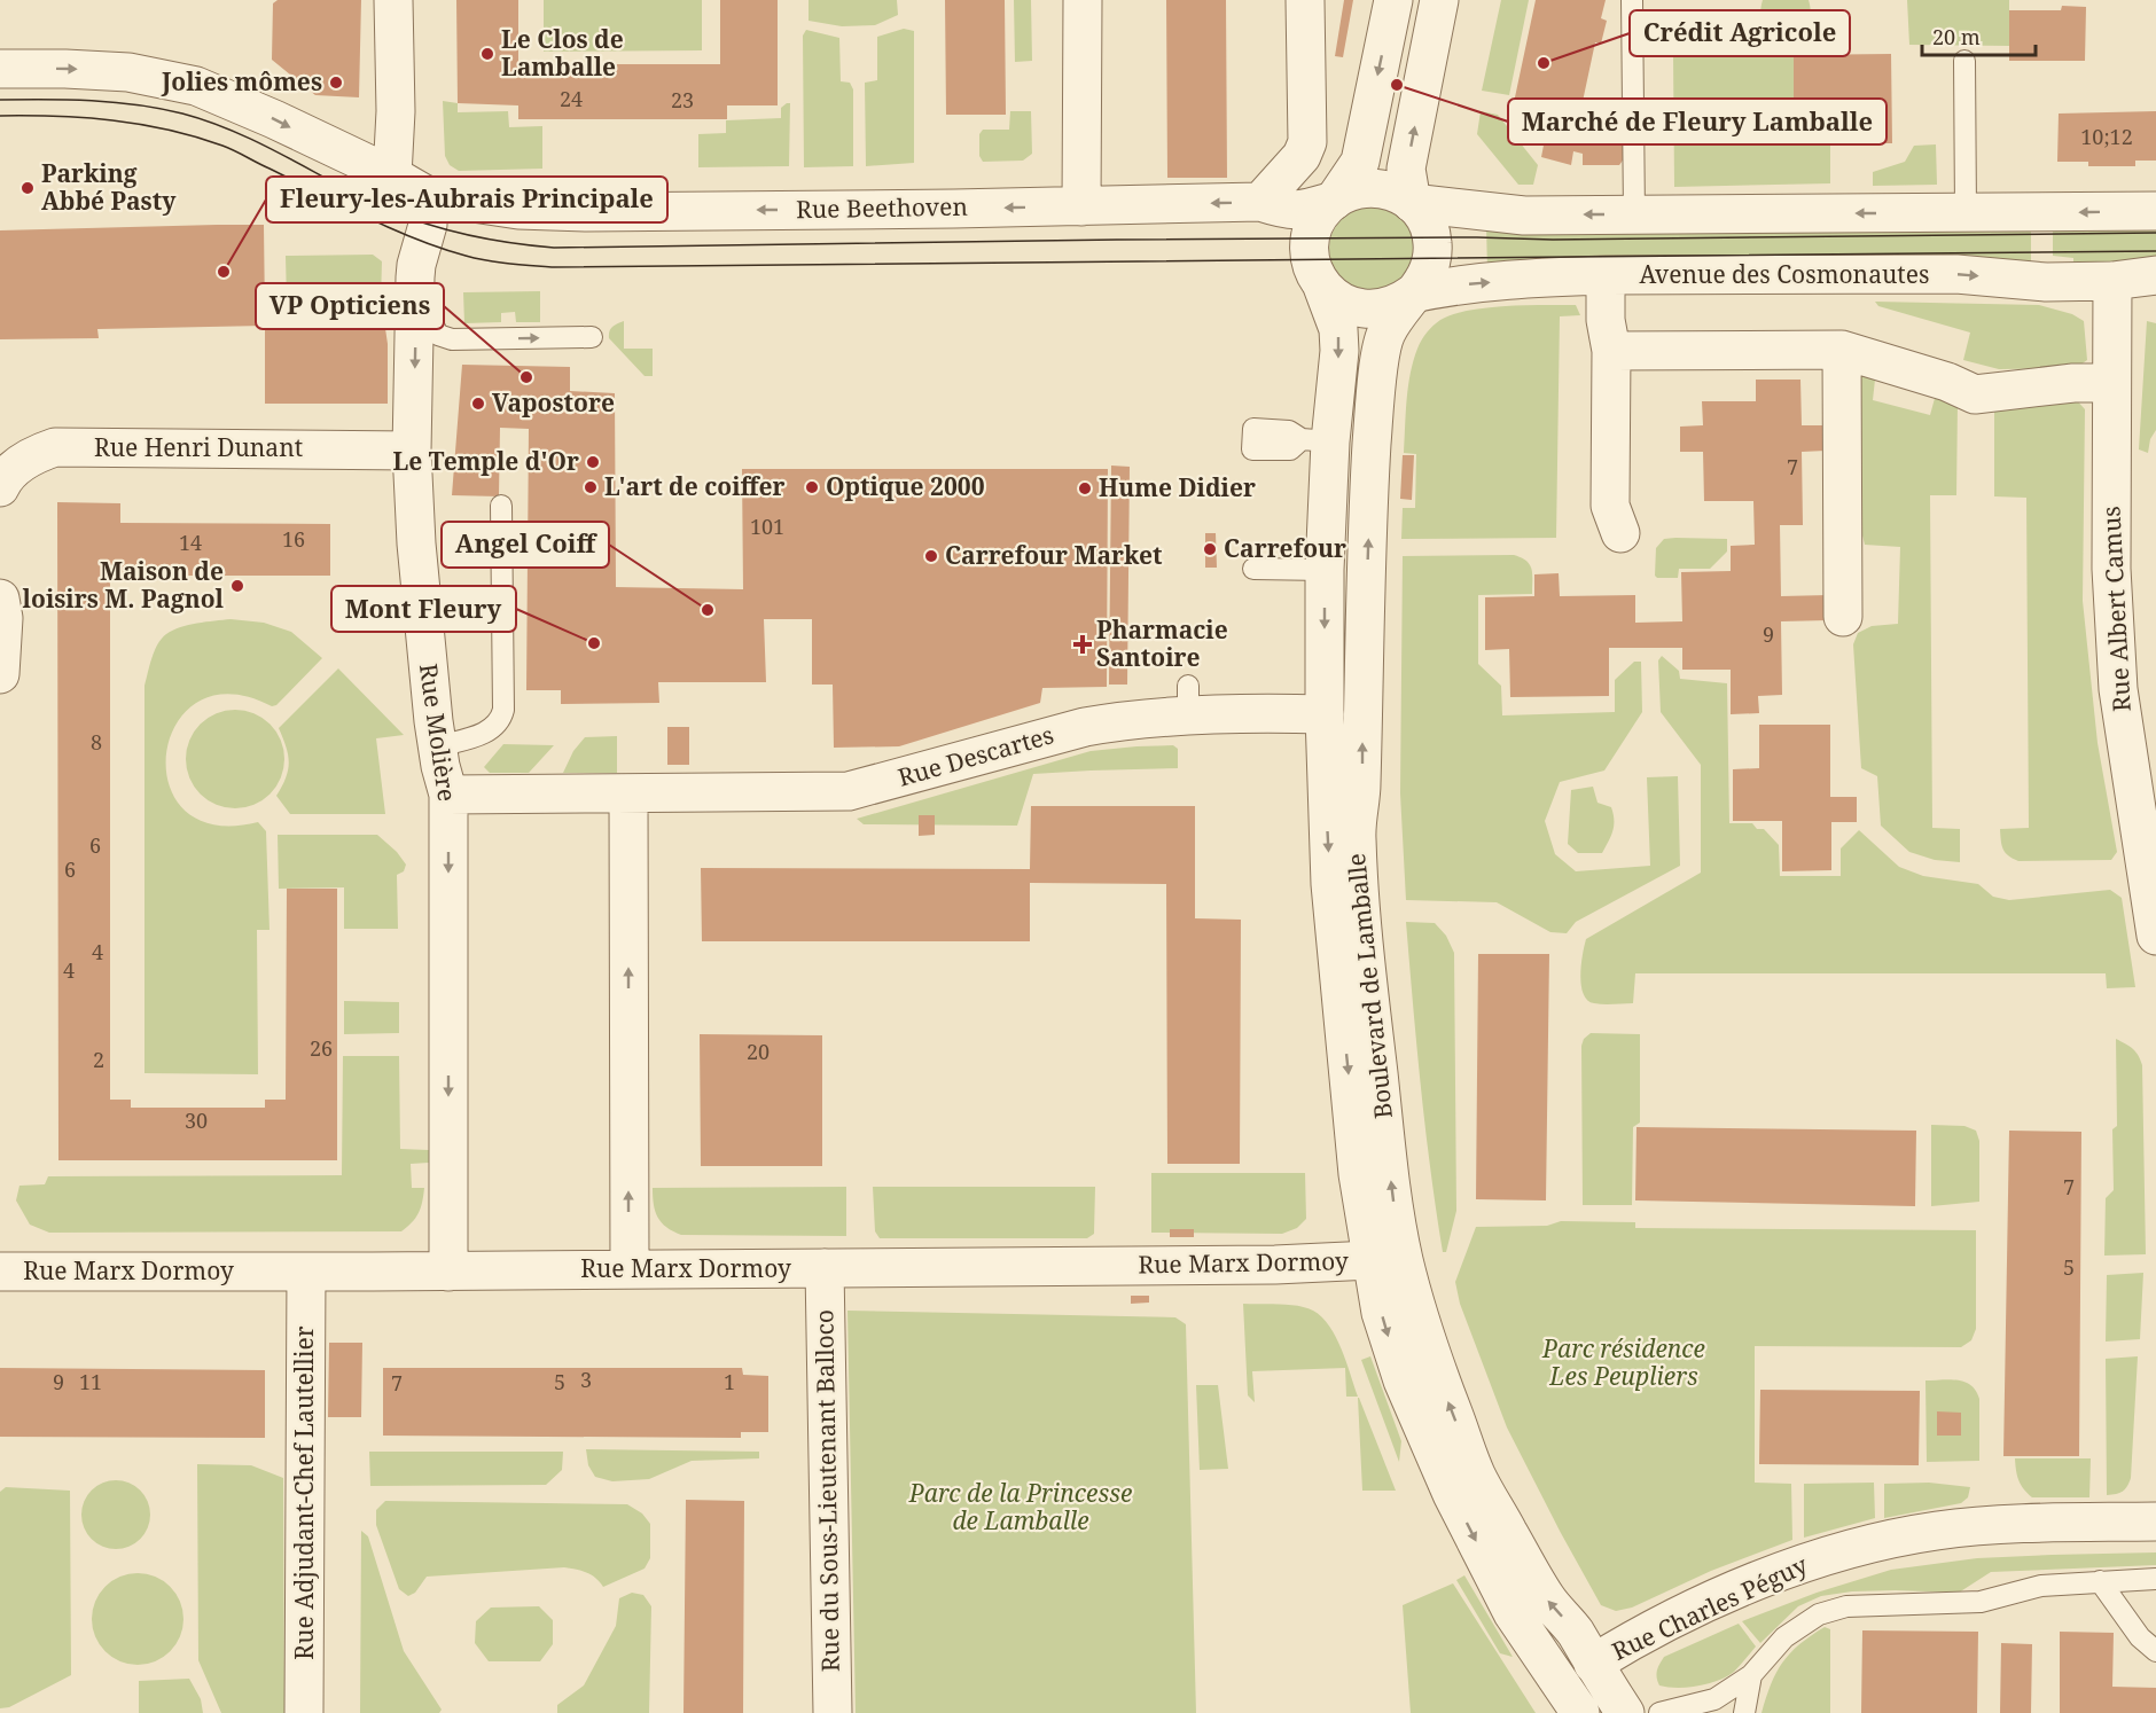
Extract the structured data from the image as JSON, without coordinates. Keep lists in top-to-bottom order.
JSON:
{
  "streets": {
    "street": [
      "Rue Beethoven",
      "Avenue des Cosmonautes",
      "Rue Henri Dunant",
      "Rue Albert Camus",
      "Rue Molière",
      "Rue Descartes",
      "Boulevard de Lamballe",
      "Rue Marx Dormoy",
      "Rue du Sous-Lieutenant Balloco",
      "Rue Adjudant-Chef Lautellier",
      "Rue Charles Péguy"
    ]
  },
  "crossings": [
    ["Rue Beethoven", "Avenue des Cosmonautes"],
    ["Rue Beethoven", "Rue Molière"],
    ["Rue Beethoven", "Boulevard de Lamballe"],
    ["Avenue des Cosmonautes", "Rue Albert Camus"],
    ["Avenue des Cosmonautes", "Boulevard de Lamballe"],
    ["Rue Henri Dunant", "Rue Molière"],
    ["Rue Molière", "Rue Descartes"],
    ["Rue Molière", "Rue Marx Dormoy"],
    ["Rue Descartes", "Boulevard de Lamballe"],
    ["Boulevard de Lamballe", "Rue Marx Dormoy"],
    ["Boulevard de Lamballe", "Rue Charles Péguy"],
    ["Rue Marx Dormoy", "Rue du Sous-Lieutenant Balloco"],
    ["Rue Marx Dormoy", "Rue Adjudant-Chef Lautellier"]
  ],
  "one_way": ["Rue Beethoven"],
  "parks": ["Parc résidence Les Peupliers", "Parc de la Princesse de Lamballe"],
  "places": {
    "other": [
      "Le Clos de Lamballe",
      "Crédit Agricole",
      "Jolies mômes",
      "Marché de Fleury Lamballe",
      "Parking Abbé Pasty",
      "Fleury-les-Aubrais Principale",
      "VP Opticiens",
      "Vapostore",
      "Le Temple d'Or",
      "L'art de coiffer",
      "Optique 2000",
      "Hume Didier",
      "Carrefour",
      "Carrefour Market",
      "Maison de loisirs M. Pagnol",
      "Angel Coiff",
      "Mont Fleury"
    ],
    "health": ["Pharmacie Santoire"]
  },
  "house_numbers": [
    "24",
    "23",
    "10;12",
    "7",
    "101",
    "16",
    "14",
    "9",
    "8",
    "6",
    "6",
    "4",
    "4",
    "26",
    "20",
    "2",
    "30",
    "7",
    "5",
    "3",
    "9",
    "11",
    "5",
    "1",
    "7"
  ],
  "scale_bar": "20 m"
}
